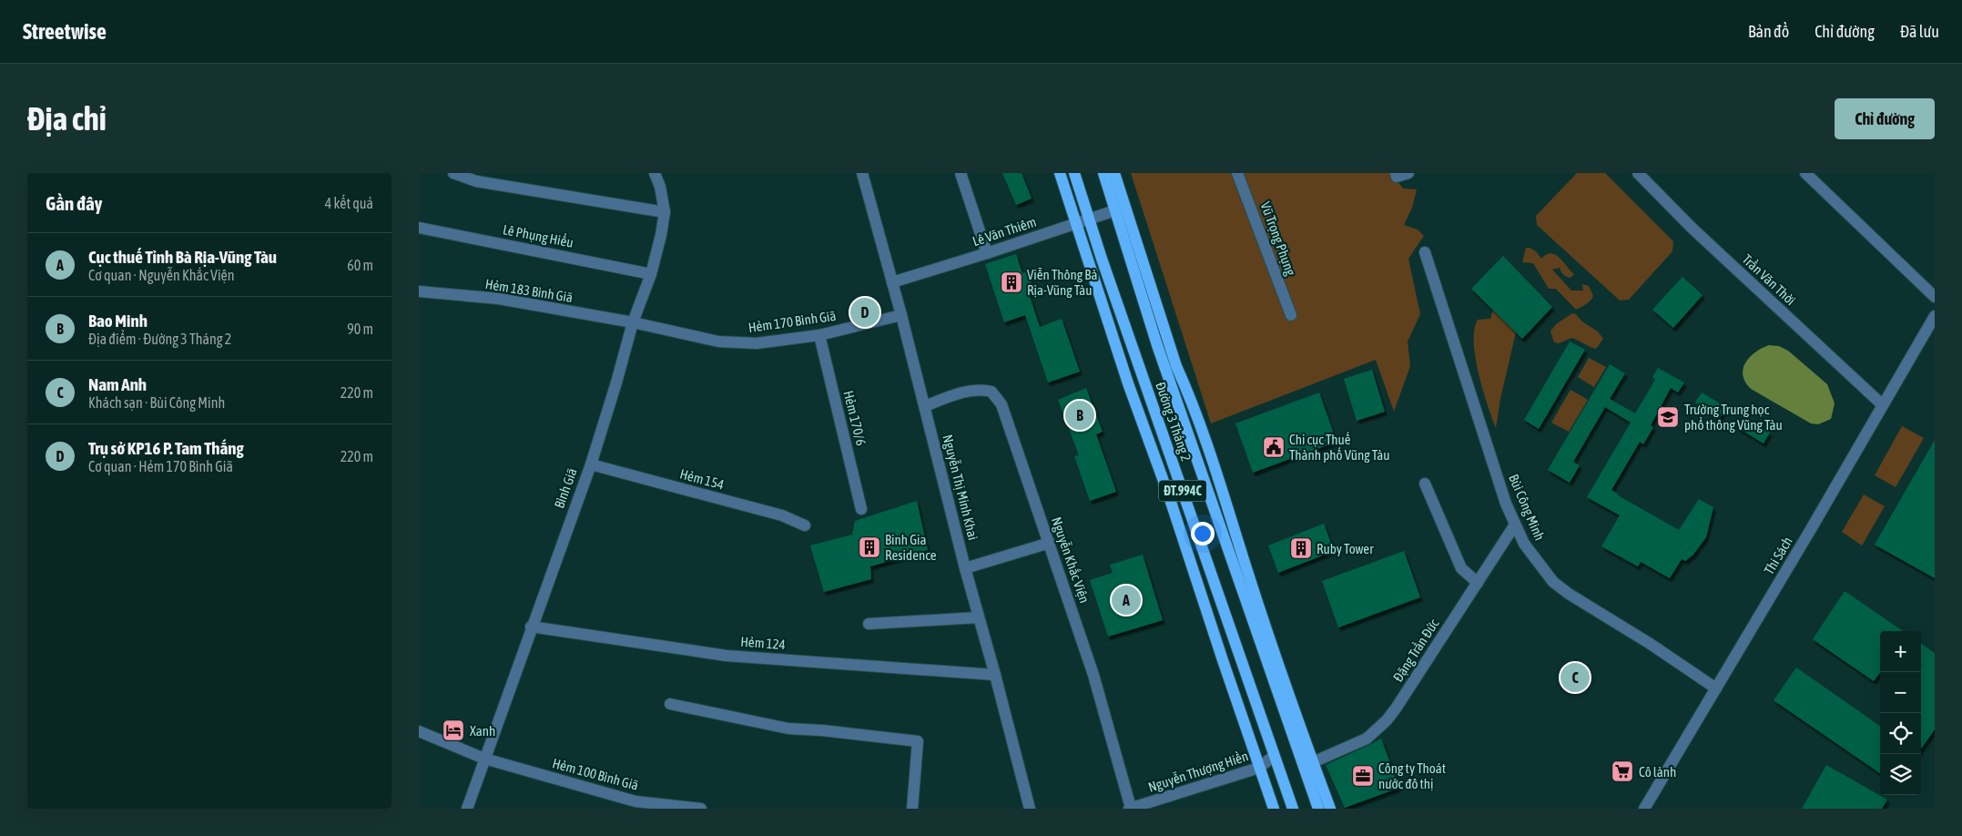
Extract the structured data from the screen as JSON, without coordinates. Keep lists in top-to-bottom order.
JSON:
{
  "streets": {
    "main road": ["Đường 3 Tháng 2", "ĐT.994C"],
    "street": [
      "Lê Văn Thiêm",
      "Lê Phụng Hiểu",
      "Vũ Trọng Phụng",
      "Trần Văn Thời",
      "Hẻm 183 Bình Giã",
      "Hẻm 170 Bình Giã",
      "Hẻm 170/6",
      "Hẻm 154",
      "Nguyễn Thị Minh Khai",
      "Bình Giã",
      "Bùi Công Minh",
      "Thi Sách",
      "Nguyễn Khắc Viện",
      "Hẻm 124",
      "Đặng Trần Đức",
      "Nguyễn Thượng Hiền",
      "Hẻm 100 Bình Giã"
    ]
  },
  "crossings": [
    ["Lê Văn Thiêm", "Đường 3 Tháng 2"],
    ["Lê Văn Thiêm", "Nguyễn Thị Minh Khai"],
    ["Lê Phụng Hiểu", "Bình Giã"],
    ["Trần Văn Thời", "Thi Sách"],
    ["Hẻm 183 Bình Giã", "Hẻm 170 Bình Giã"],
    ["Hẻm 183 Bình Giã", "Bình Giã"],
    ["Hẻm 170 Bình Giã", "Hẻm 170/6"],
    ["Hẻm 170 Bình Giã", "Nguyễn Thị Minh Khai"],
    ["Hẻm 170 Bình Giã", "Bình Giã"],
    ["Đường 3 Tháng 2", "Đặng Trần Đức"],
    ["Đường 3 Tháng 2", "Nguyễn Thượng Hiền"],
    ["Hẻm 154", "Bình Giã"],
    ["Nguyễn Thị Minh Khai", "Nguyễn Khắc Viện"],
    ["Nguyễn Thị Minh Khai", "Hẻm 124"],
    ["Bình Giã", "Hẻm 124"],
    ["Bình Giã", "Hẻm 100 Bình Giã"],
    ["Bùi Công Minh", "Thi Sách"],
    ["Bùi Công Minh", "Đặng Trần Đức"],
    ["Nguyễn Khắc Viện", "Nguyễn Thượng Hiền"]
  ],
  "places": {
    "building": ["Viễn Thông Bà Rịa-Vũng Tàu", "Binh Gia Residence", "Ruby Tower"],
    "school or university": ["Trường Trung học phổ thông Vũng Tàu"],
    "public building": ["Chi cục Thuế Thành phố Vũng Tàu"],
    "hotel": ["Xanh"],
    "supermarket": ["Cô lành"],
    "office": ["Công ty Thoát nước đô thị"]
  },
  "page": {
    "header": "Streetwise",
    "nav": ["Bản đồ", "Chỉ đường", "Đã lưu"],
    "buttons": "Chỉ đường",
    "title": "Địa chỉ",
    "heading": ["Gần đây", "4 kết quả"],
    "list": [
      {
        "mark": "A",
        "name": "Cục thuế Tỉnh Bà Rịa-Vũng Tàu",
        "note": "Cơ quan · Nguyễn Khắc Viện",
        "value": "60 m"
      },
      {
        "mark": "B",
        "name": "Bao Minh",
        "note": "Địa điểm · Đường 3 Tháng 2",
        "value": "90 m"
      },
      {
        "mark": "C",
        "name": "Nam Anh",
        "note": "Khách sạn · Bùi Công Minh",
        "value": "220 m"
      },
      {
        "mark": "D",
        "name": "Trụ sở KP16 P. Tam Thắng",
        "note": "Cơ quan · Hẻm 170 Bình Giã",
        "value": "220 m"
      }
    ],
    "pins": [
      "D",
      "B",
      "A",
      "C"
    ],
    "map_buttons": ["+", "−"]
  }
}
